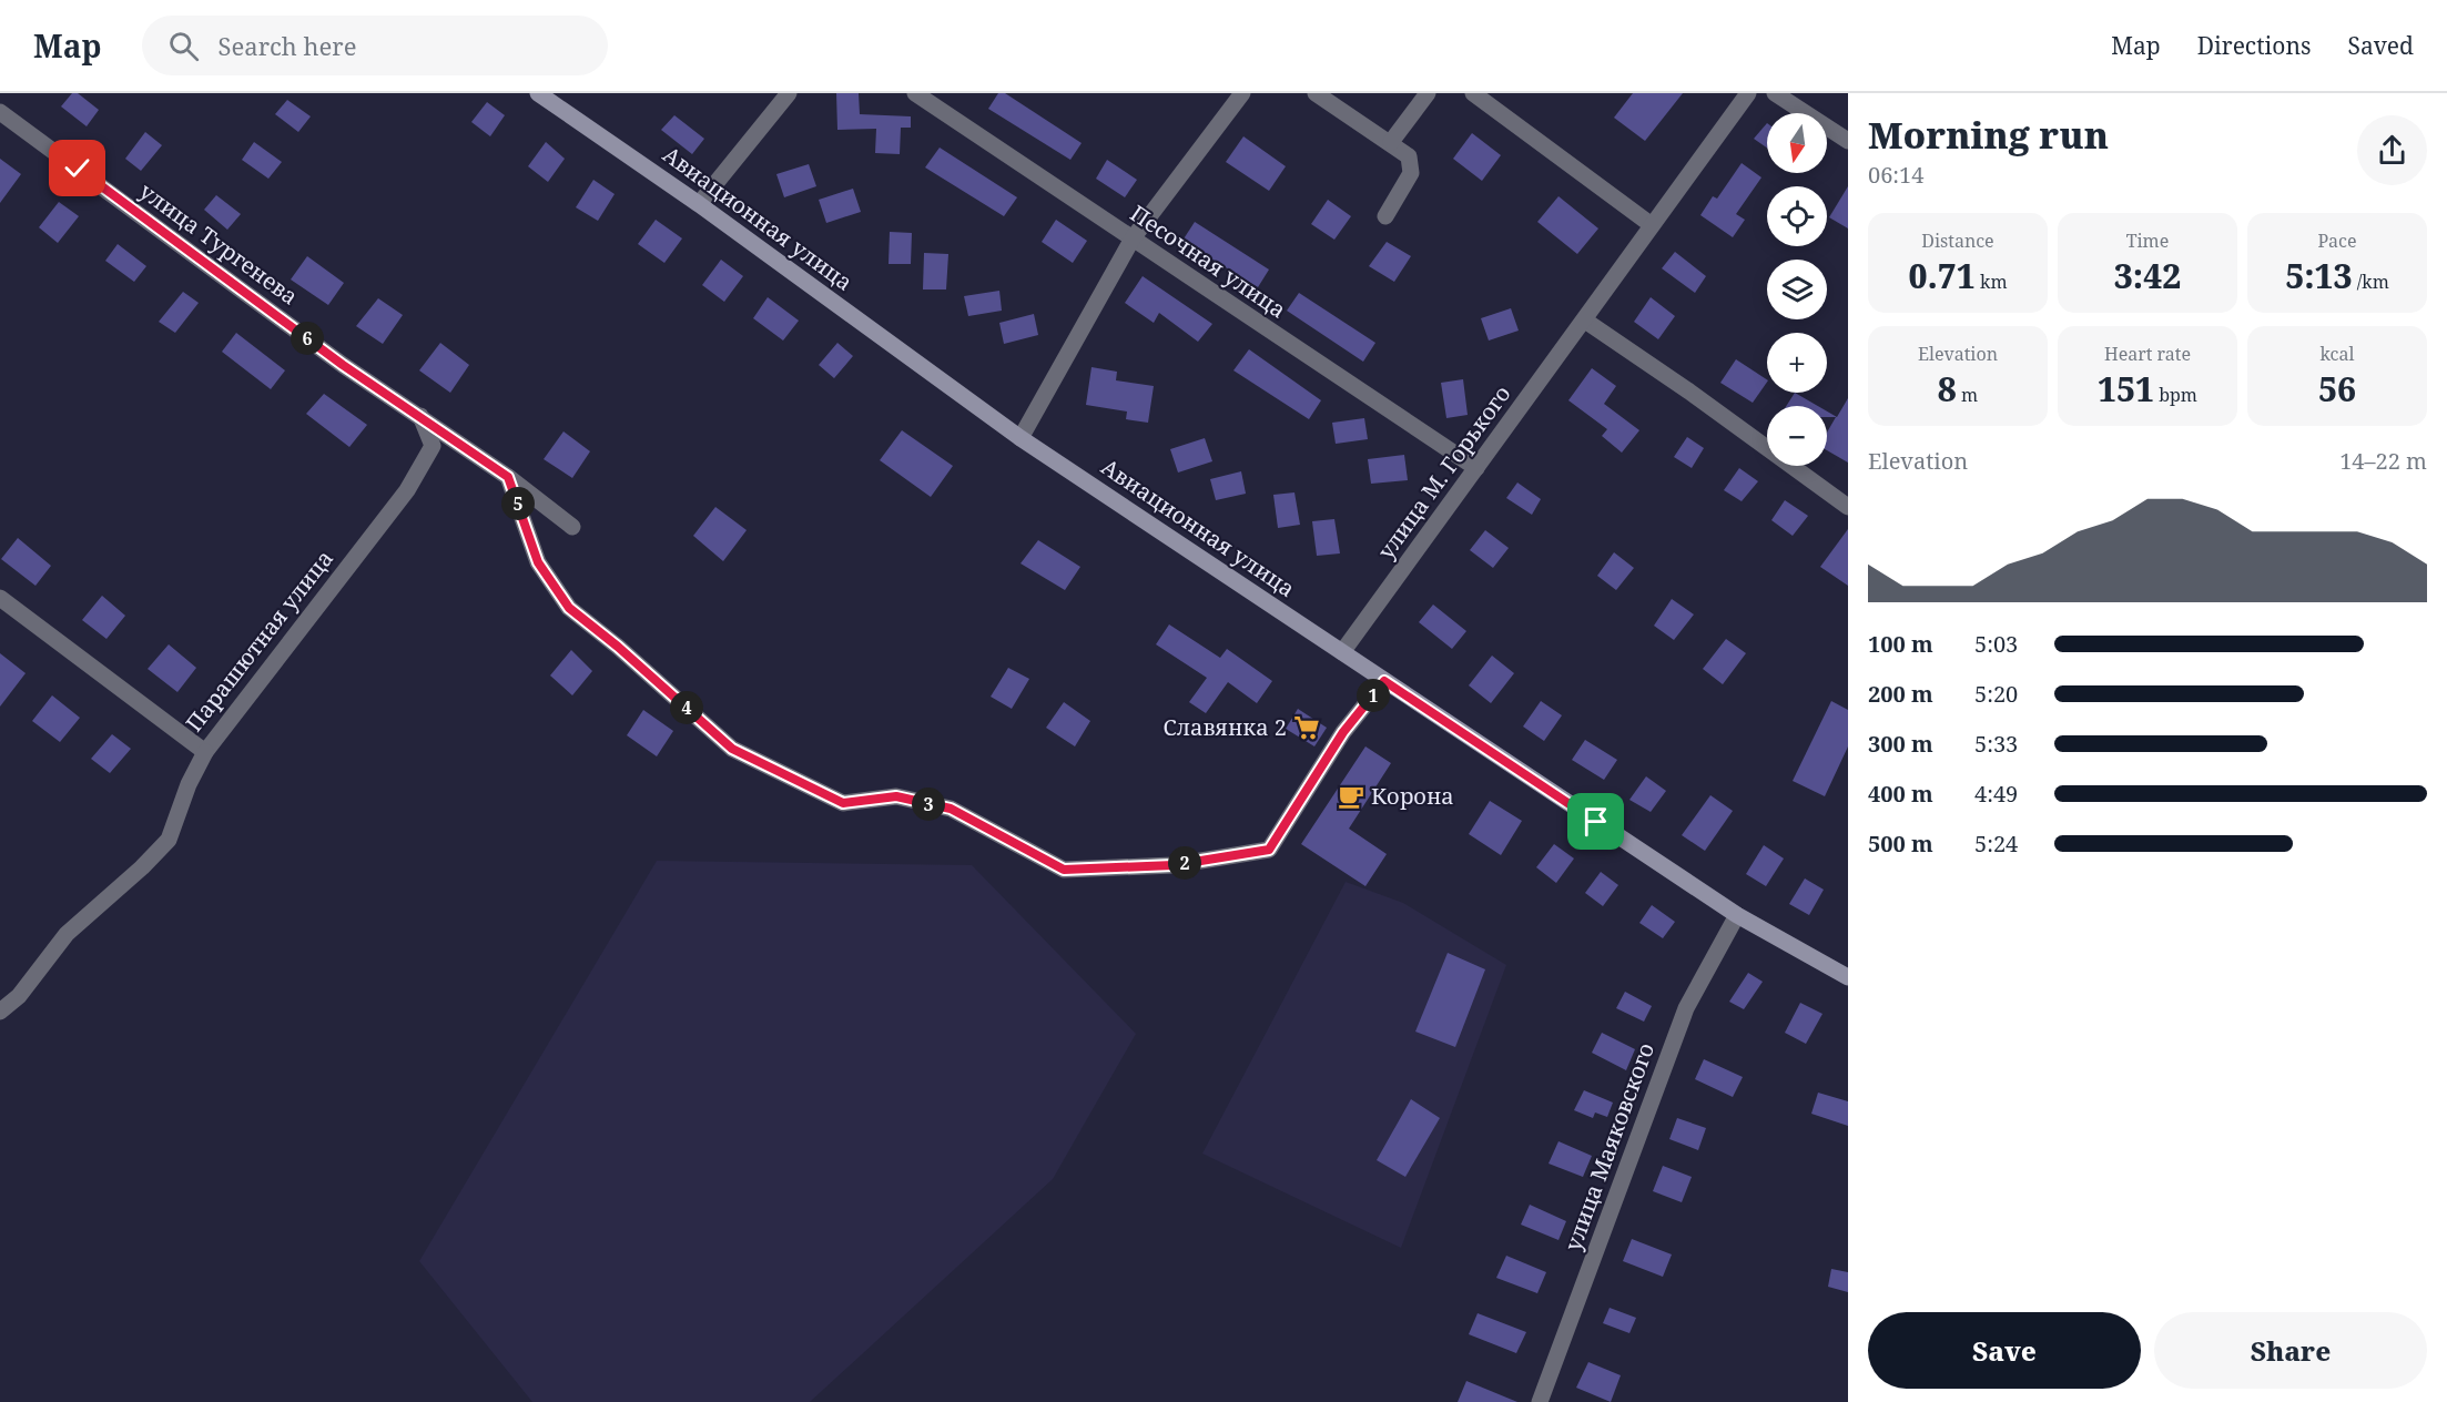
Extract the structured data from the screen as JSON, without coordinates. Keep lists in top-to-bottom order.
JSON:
{
  "streets": {
    "main road": ["Авиационная улица"],
    "street": [
      "улица Тургенева",
      "Песочная улица",
      "улица М. Горького",
      "Парашютная улица",
      "улица Маяковского"
    ]
  },
  "crossings": [
    ["Авиационная улица", "улица М. Горького"],
    ["Авиационная улица", "улица Маяковского"],
    ["улица Тургенева", "Парашютная улица"],
    ["Песочная улица", "улица М. Горького"]
  ],
  "places": {
    "supermarket": ["Славянка 2"],
    "cafe": ["Корона"]
  },
  "north": "bottom",
  "page": {
    "header": "Map",
    "search": "Search here",
    "nav": ["Map", "Directions", "Saved"],
    "heading": ["Morning run", "06:14"],
    "map_buttons": ["+", "−"],
    "stats": [
      ["Distance", "0.71 km"],
      ["Time", "3:42"],
      ["Pace", "5:13 /km"],
      ["Elevation", "8 m"],
      ["Heart rate", "151 bpm"],
      ["kcal", "56"]
    ],
    "pins": [
      "6",
      "5",
      "1",
      "4",
      "3",
      "2"
    ],
    "chart": ["Elevation", "14–22 m"],
    "list": [
      {
        "name": "100 m",
        "note": "5:03"
      },
      {
        "name": "200 m",
        "note": "5:20"
      },
      {
        "name": "300 m",
        "note": "5:33"
      },
      {
        "name": "400 m",
        "note": "4:49"
      },
      {
        "name": "500 m",
        "note": "5:24"
      }
    ],
    "buttons": ["Save", "Share"]
  }
}
